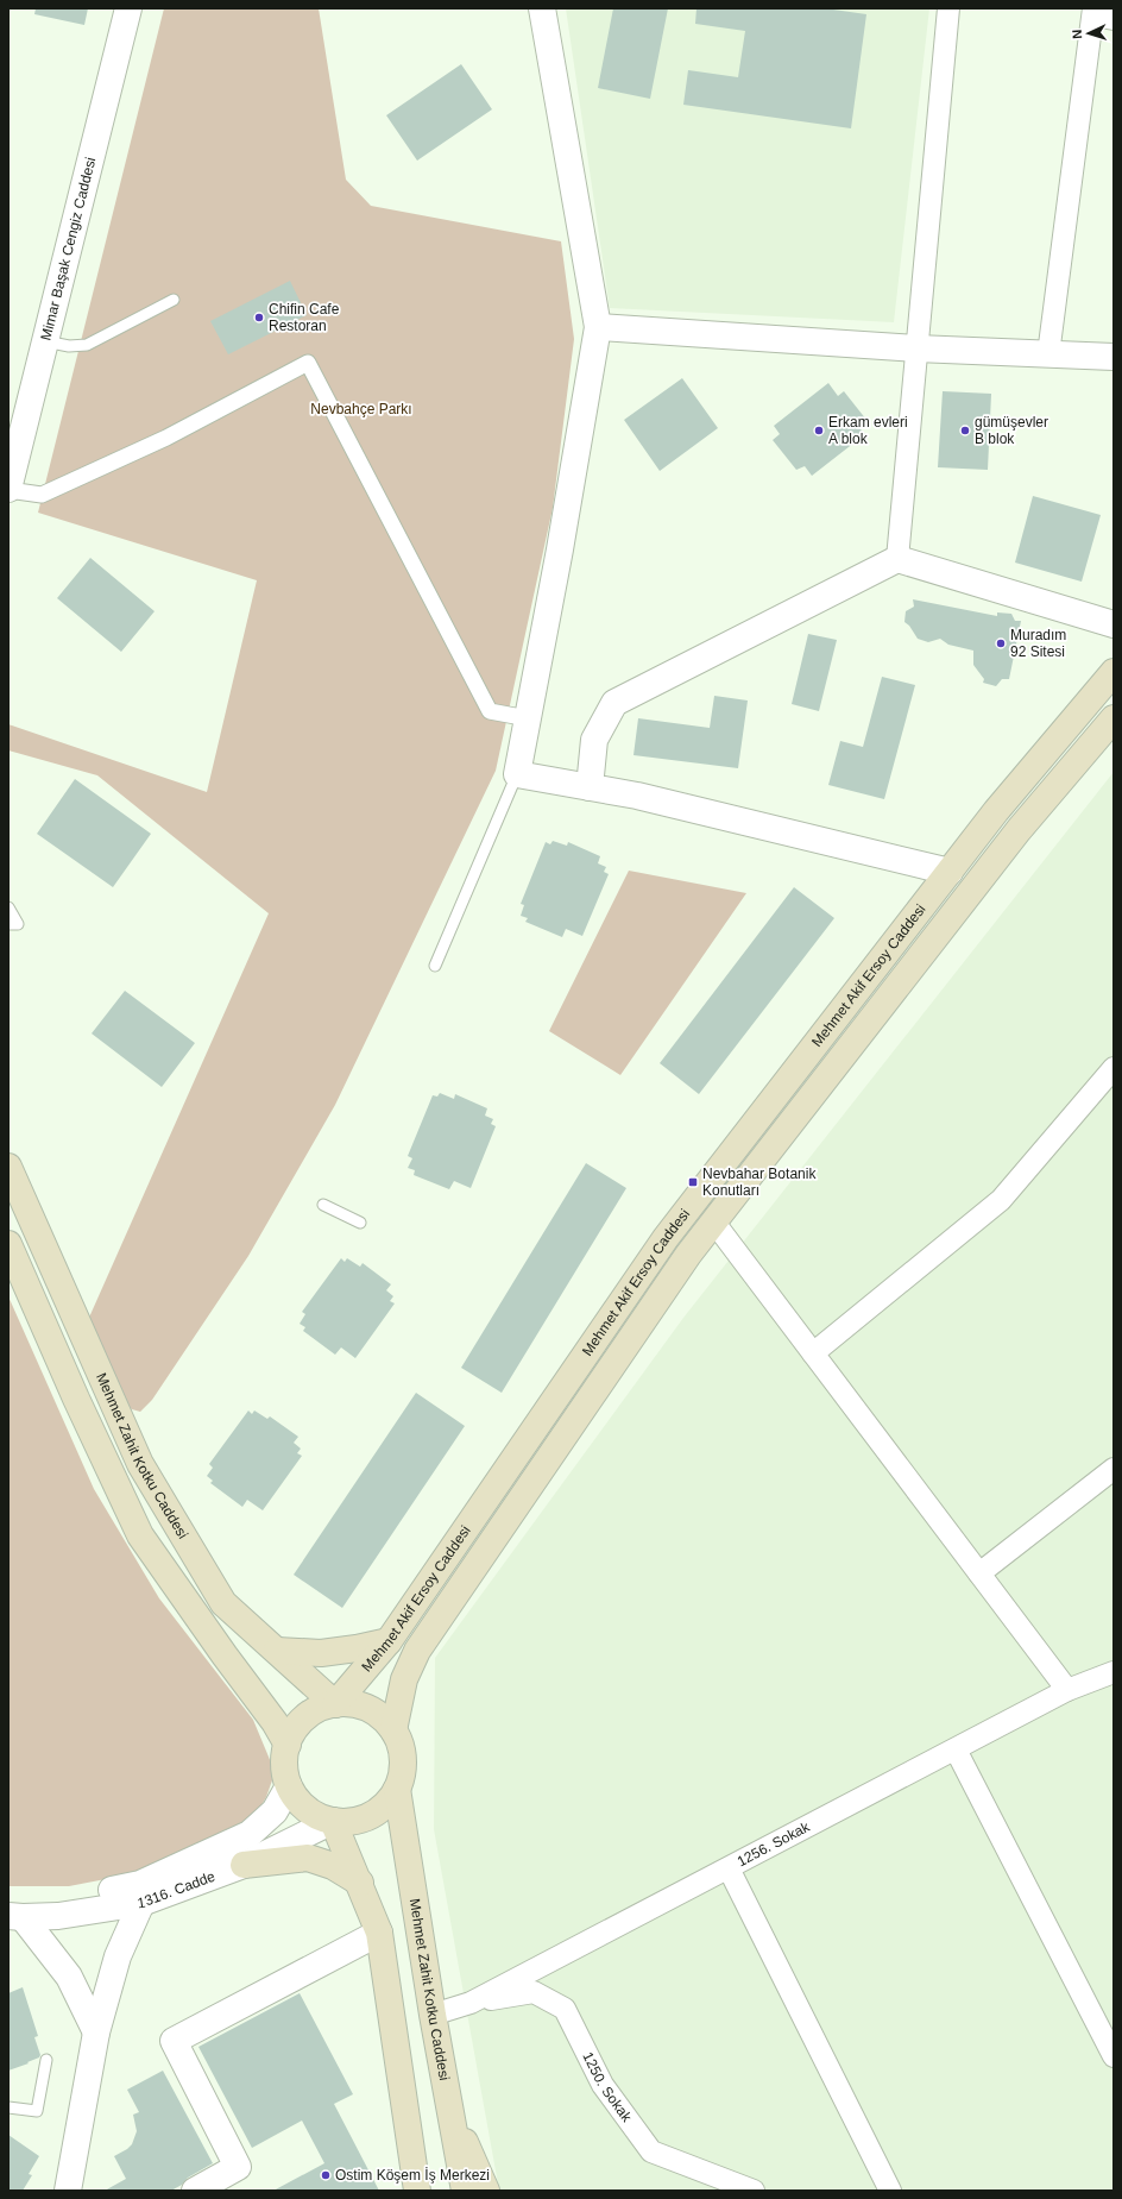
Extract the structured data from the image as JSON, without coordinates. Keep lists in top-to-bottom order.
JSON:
{
  "streets": {
    "main road": ["Mehmet Akif Ersoy Caddesi", "Mehmet Zahit Kotku Caddesi"],
    "street": [
      "Mimar Başak Cengiz Caddesi",
      "1256. Sokak",
      "1316. Cadde",
      "1250. Sokak"
    ]
  },
  "crossings": [
    ["Mehmet Akif Ersoy Caddesi", "Mehmet Zahit Kotku Caddesi"],
    ["Mehmet Akif Ersoy Caddesi", "1316. Cadde"],
    ["Mehmet Zahit Kotku Caddesi", "1256. Sokak"],
    ["Mehmet Zahit Kotku Caddesi", "1316. Cadde"],
    ["1256. Sokak", "1250. Sokak"]
  ],
  "parks": ["Nevbahçe Parkı"],
  "places": {
    "other": [
      "Chifin Cafe Restoran",
      "Erkam evleri A blok",
      "gümüşevler B blok",
      "Muradım 92 Sitesi",
      "Ostim Köşem İş Merkezi"
    ],
    "transit": ["Nevbahar Botanik Konutları"]
  },
  "north": "left"
}
